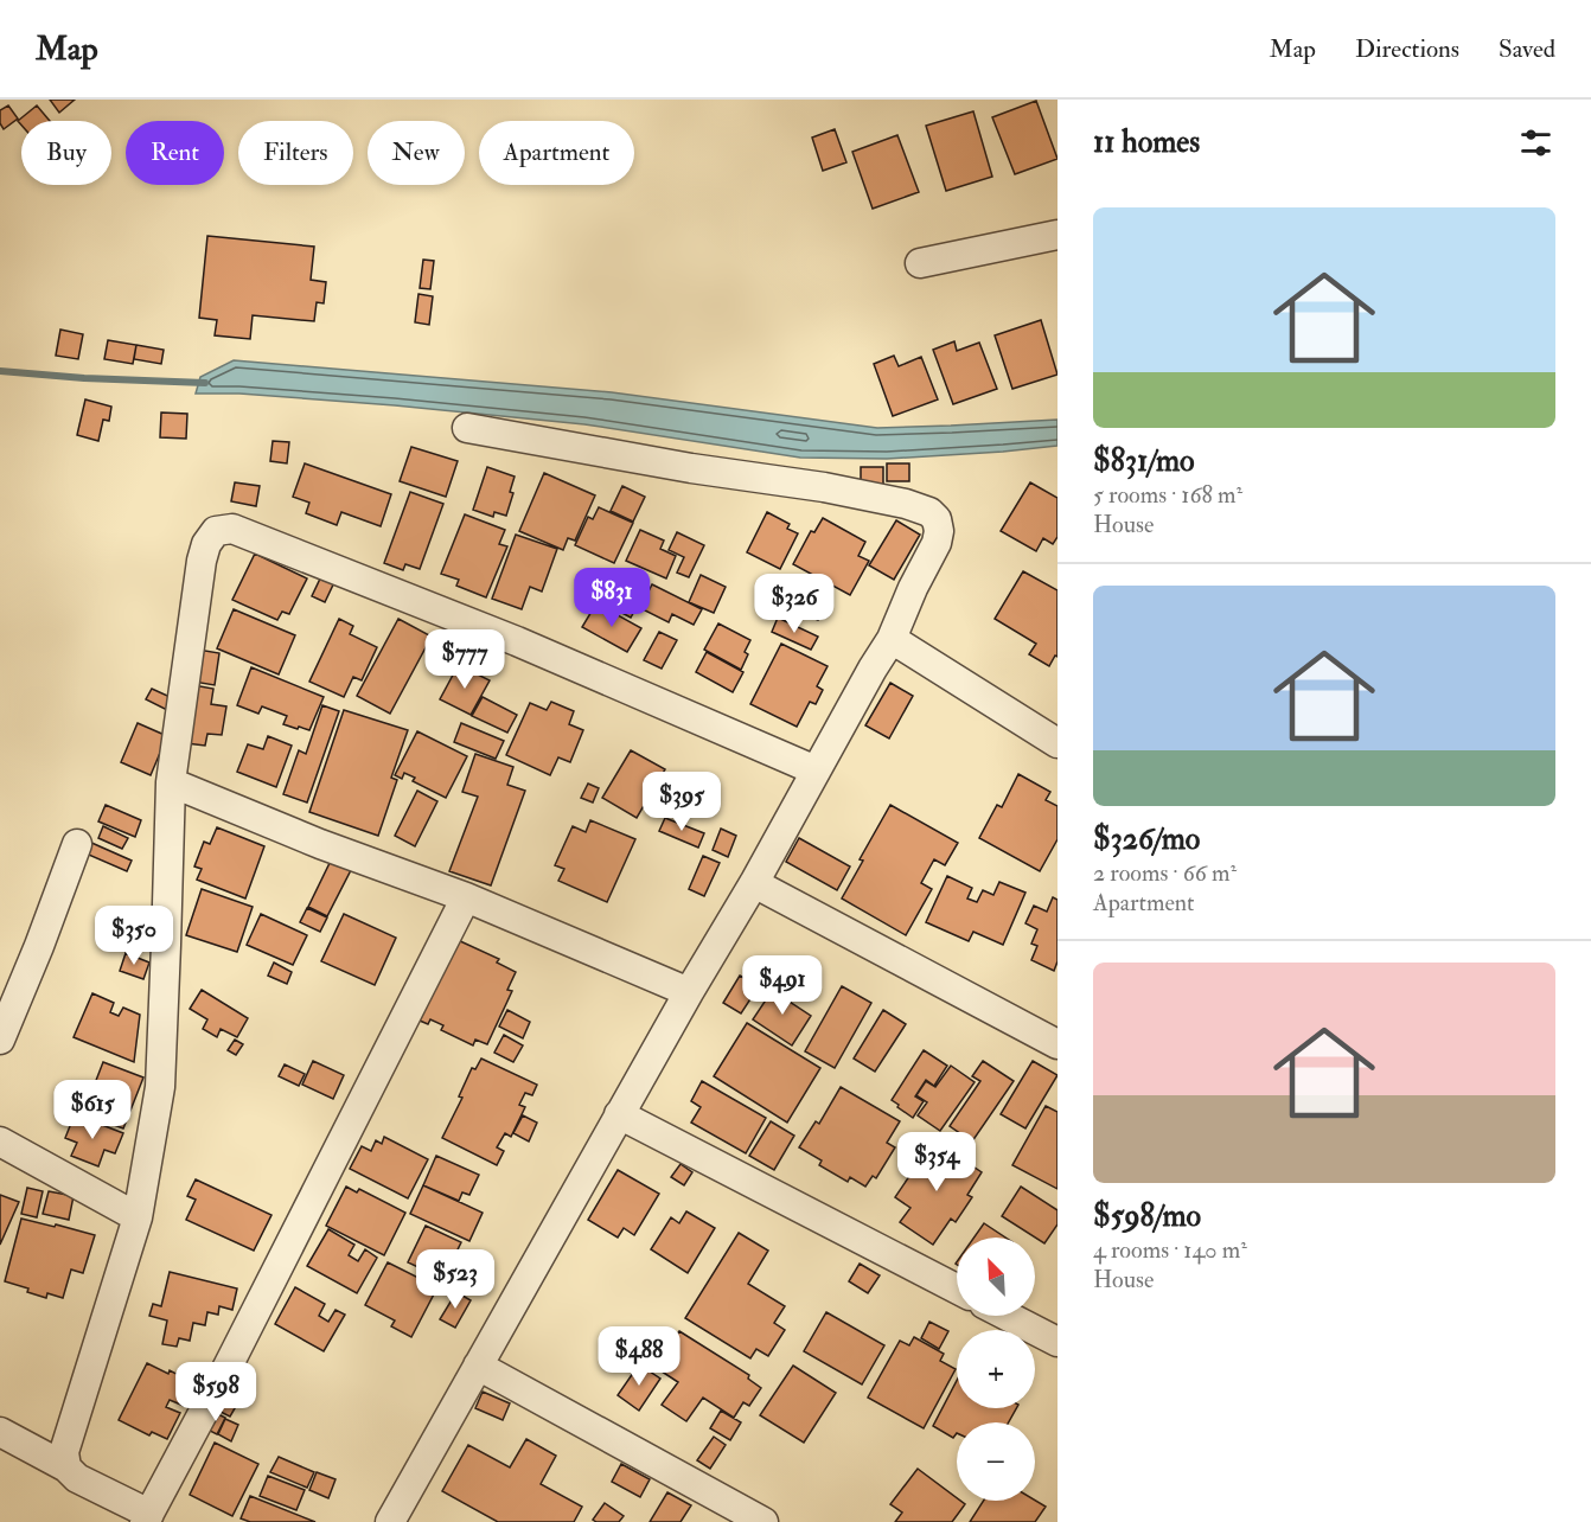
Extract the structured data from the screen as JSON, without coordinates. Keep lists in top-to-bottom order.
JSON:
{
  "north": "top left",
  "page": {
    "header": "Map",
    "nav": ["Map", "Directions", "Saved"],
    "heading": "11 homes",
    "chip": [
      "Buy",
      "Rent",
      "Filters",
      "New",
      "Apartment"
    ],
    "list": [
      {
        "name": "$831/mo",
        "note": "5 rooms · 168 m² · House"
      },
      {
        "name": "$326/mo",
        "note": "2 rooms · 66 m² · Apartment"
      },
      {
        "name": "$598/mo",
        "note": "4 rooms · 140 m² · House"
      }
    ],
    "price": [
      "$831",
      "$326",
      "$777",
      "$395",
      "$350",
      "$491",
      "$615",
      "$354",
      "$523",
      "$488",
      "$598"
    ],
    "map_buttons": ["+", "−"]
  }
}
